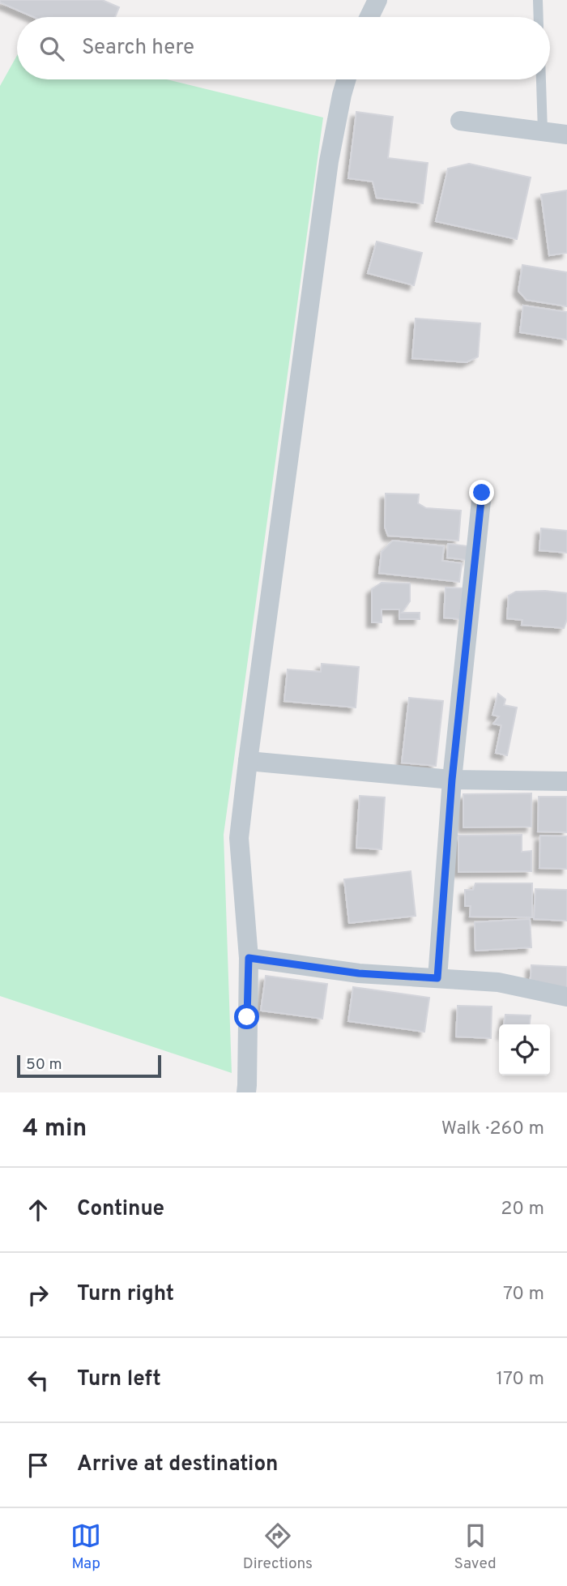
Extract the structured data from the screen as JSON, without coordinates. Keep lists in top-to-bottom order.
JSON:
{
  "scale_bar": "50 m",
  "page": {
    "search": "Search here",
    "scale": "50 m",
    "heading": ["4 min", "Walk · 260 m"],
    "list": [
      ["Continue", "20 m"],
      ["Turn right", "70 m"],
      ["Turn left", "170 m"],
      "Arrive at destination"
    ],
    "nav": ["Map", "Directions", "Saved"]
  }
}
